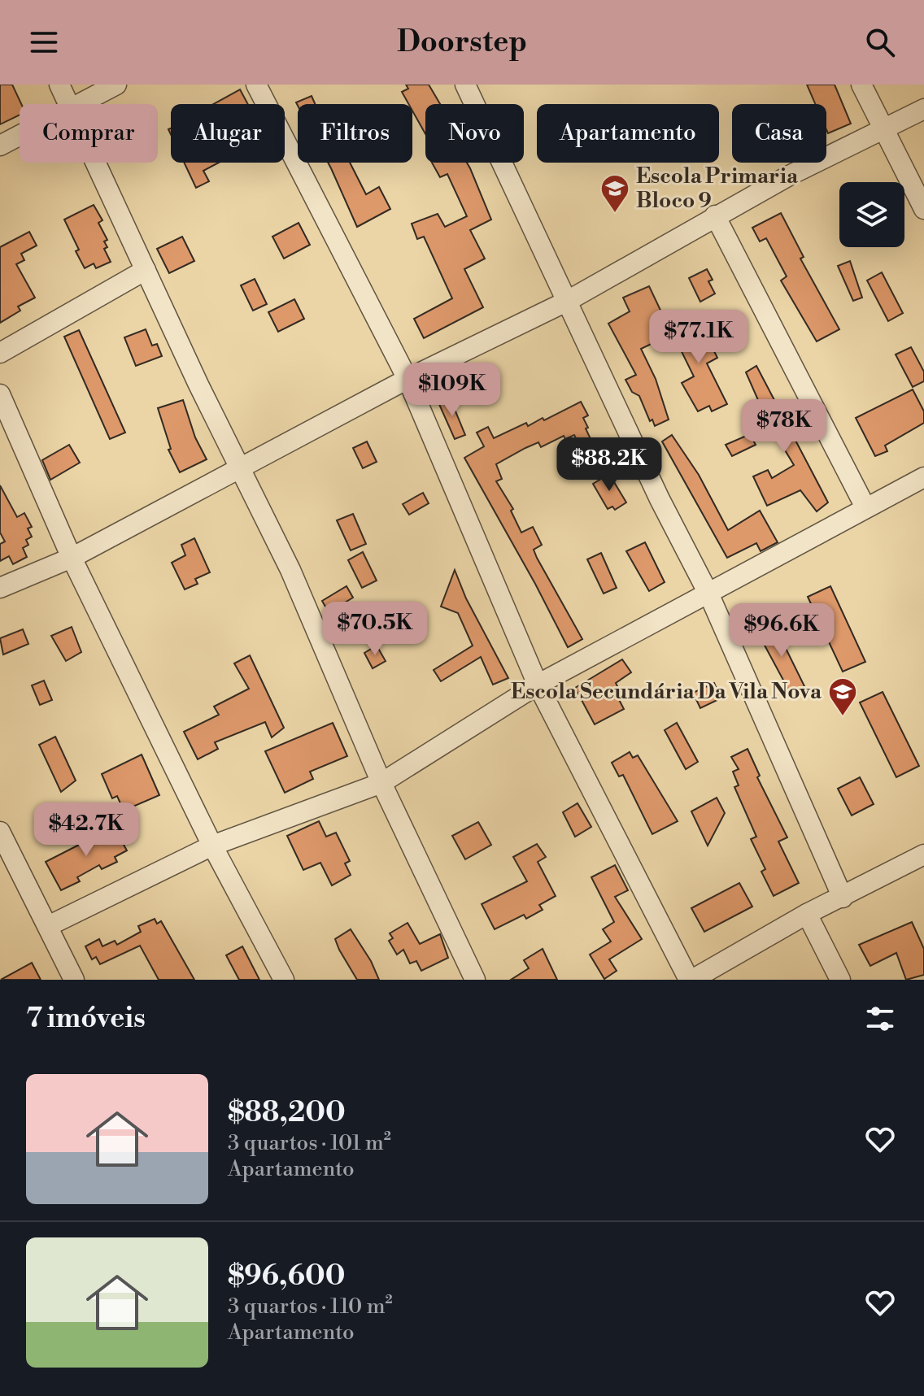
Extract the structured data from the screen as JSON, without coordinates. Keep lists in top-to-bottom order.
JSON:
{
  "places": {
    "school or university": ["Escola Primaria Bloco 9", "Escola Secundária Da Vila Nova"]
  },
  "page": {
    "header": "Doorstep",
    "chip": [
      "Comprar",
      "Alugar",
      "Filtros",
      "Novo",
      "Apartamento",
      "Casa"
    ],
    "price": [
      "$77.1K",
      "$109K",
      "$78K",
      "$88.2K",
      "$70.5K",
      "$96.6K",
      "$42.7K"
    ],
    "heading": "7 imóveis",
    "list": [
      {
        "name": "$88,200",
        "note": "3 quartos · 101 m² · Apartamento"
      },
      {
        "name": "$96,600",
        "note": "3 quartos · 110 m² · Apartamento"
      }
    ]
  }
}
